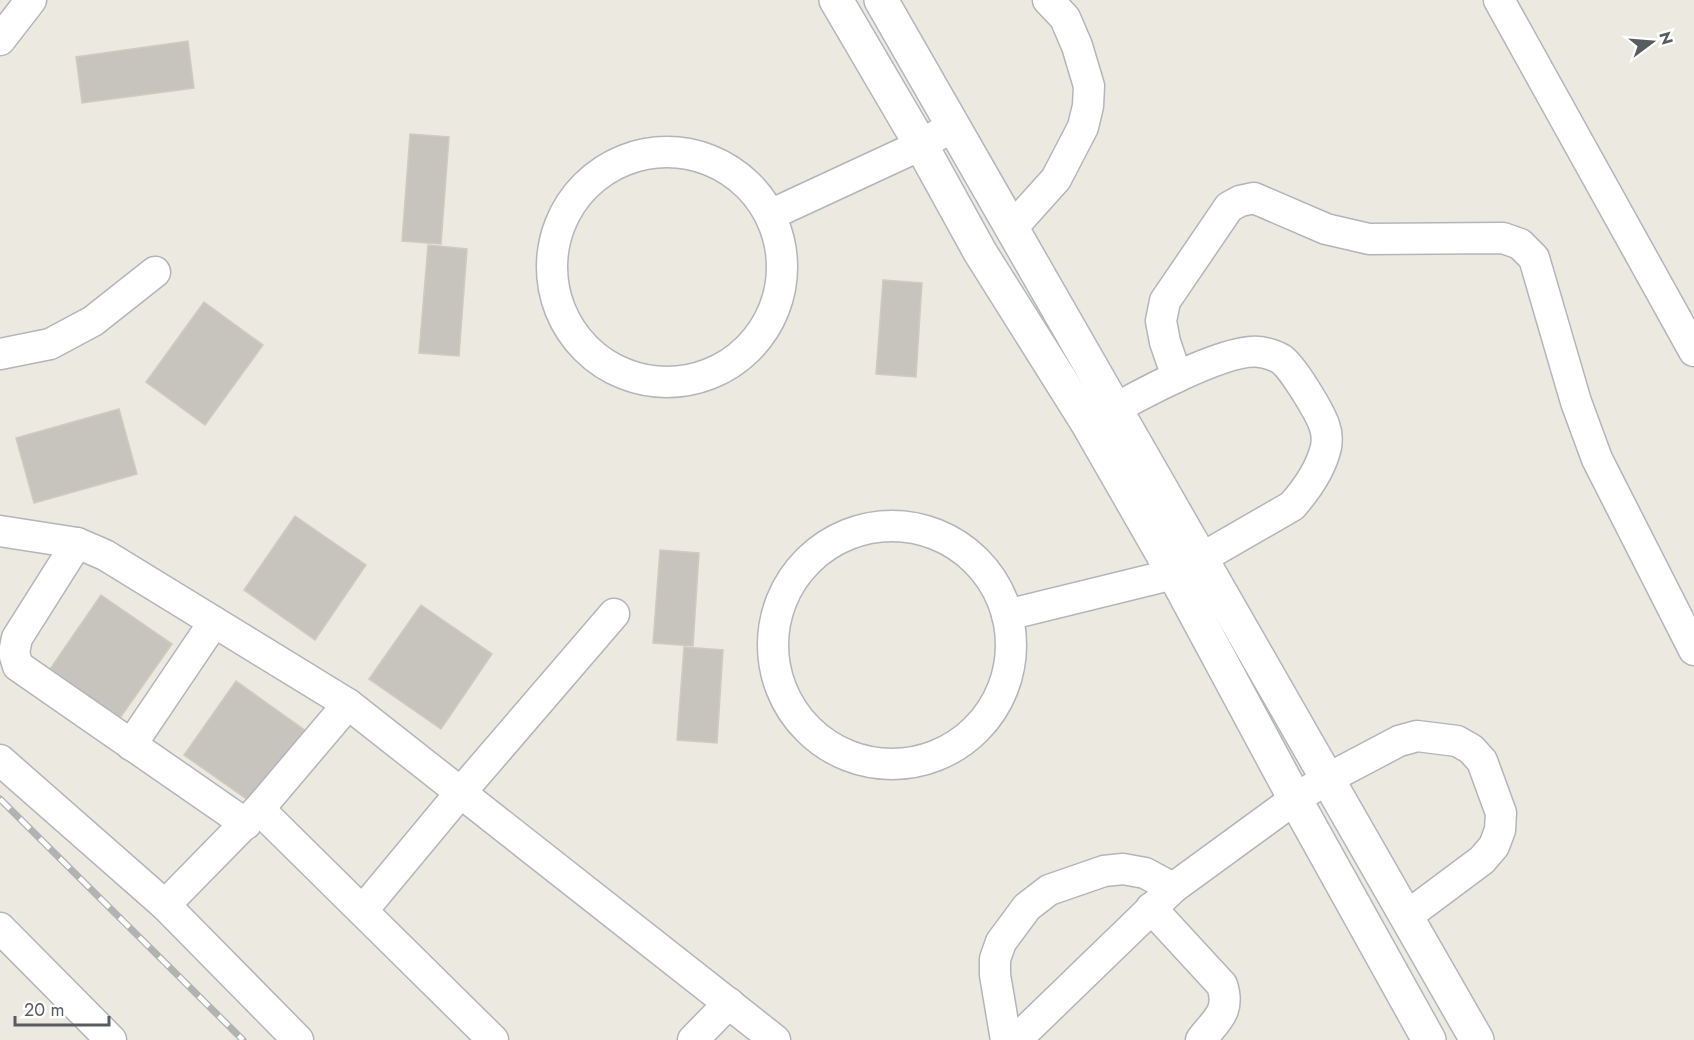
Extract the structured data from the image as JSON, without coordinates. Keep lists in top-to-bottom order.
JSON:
{
  "scale_bar": "20 m",
  "north": "right"
}
